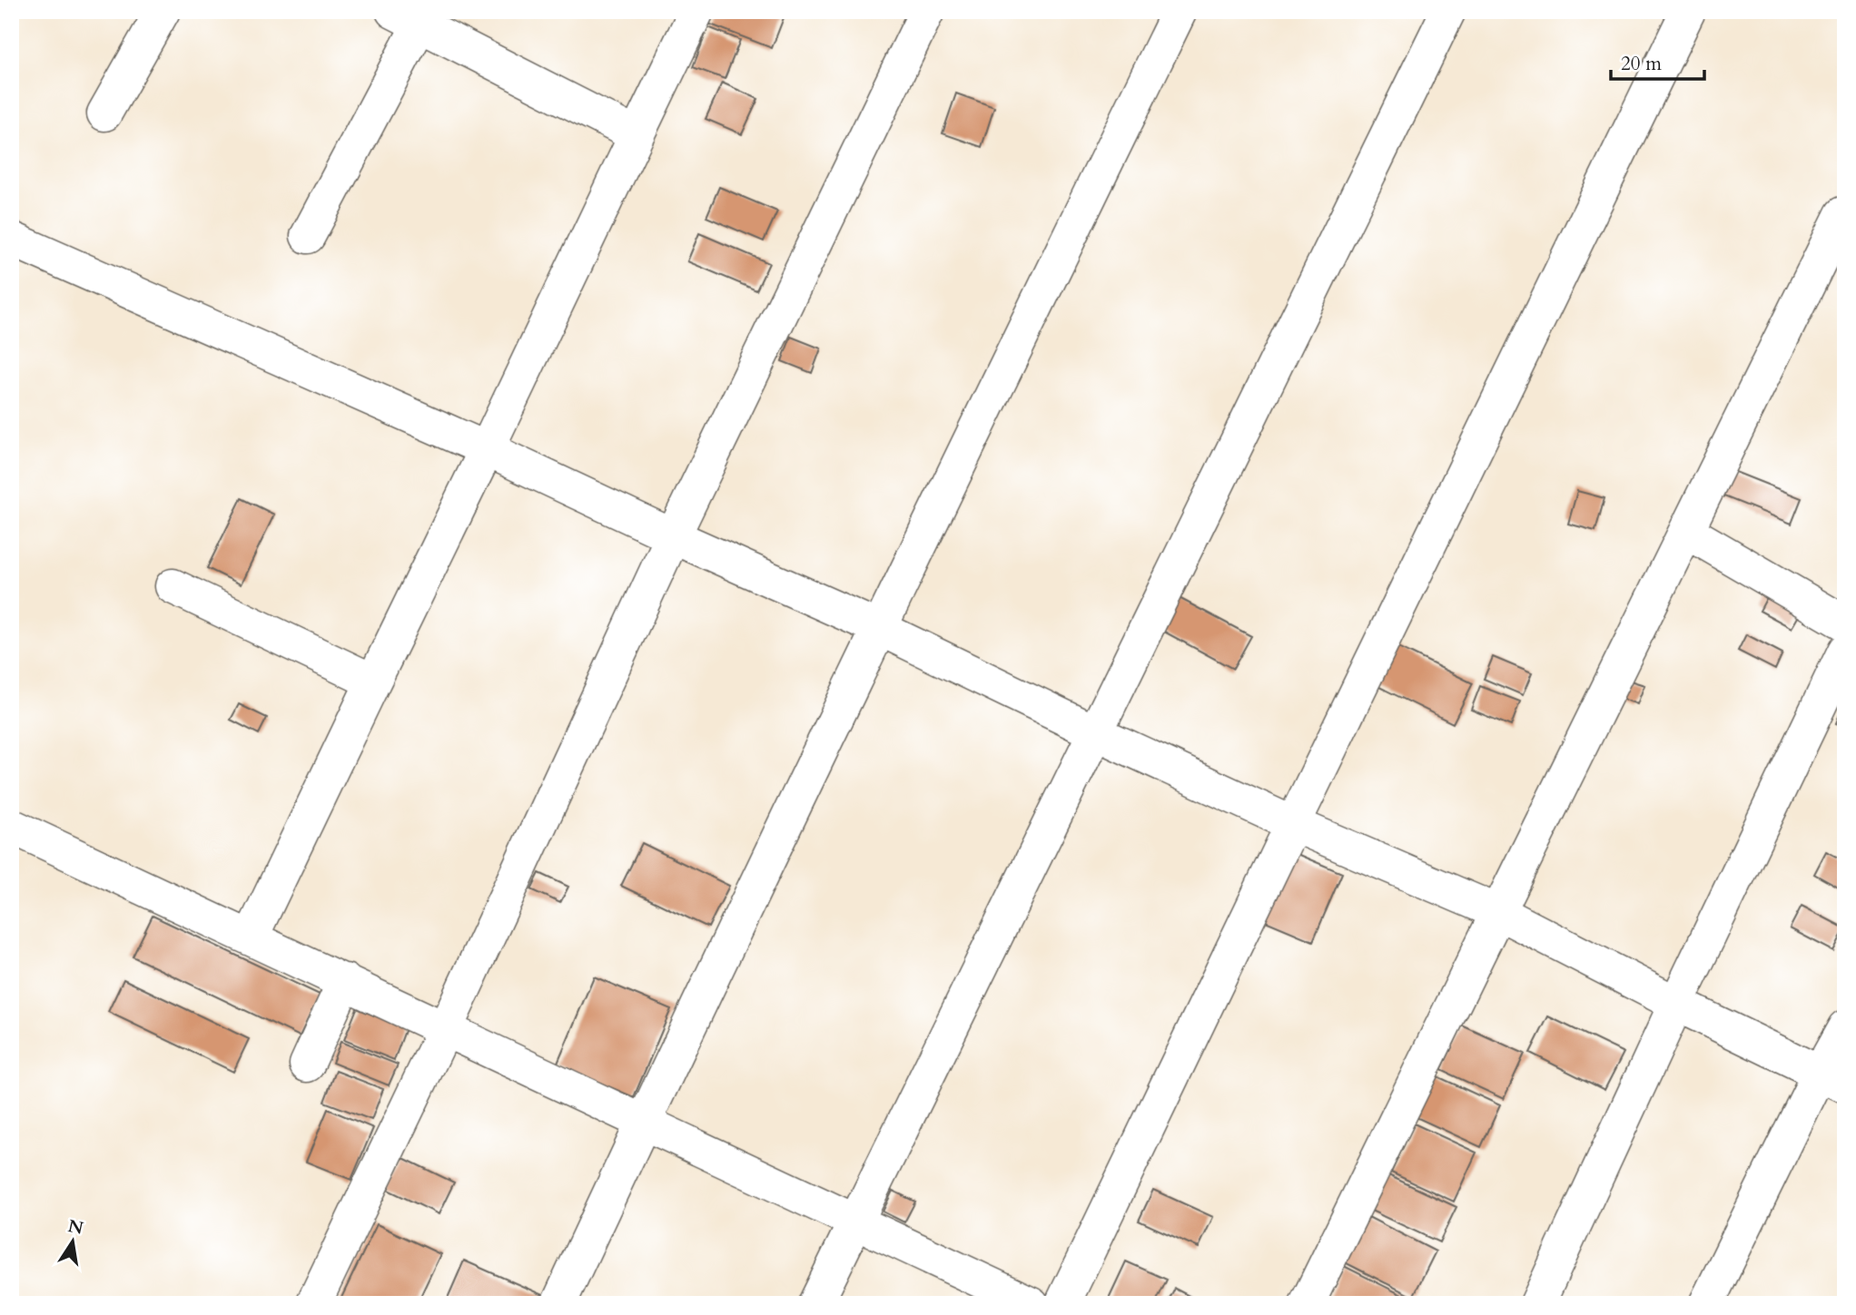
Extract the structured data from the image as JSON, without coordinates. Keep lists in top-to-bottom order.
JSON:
{
  "scale_bar": "20 m",
  "north": "top"
}
